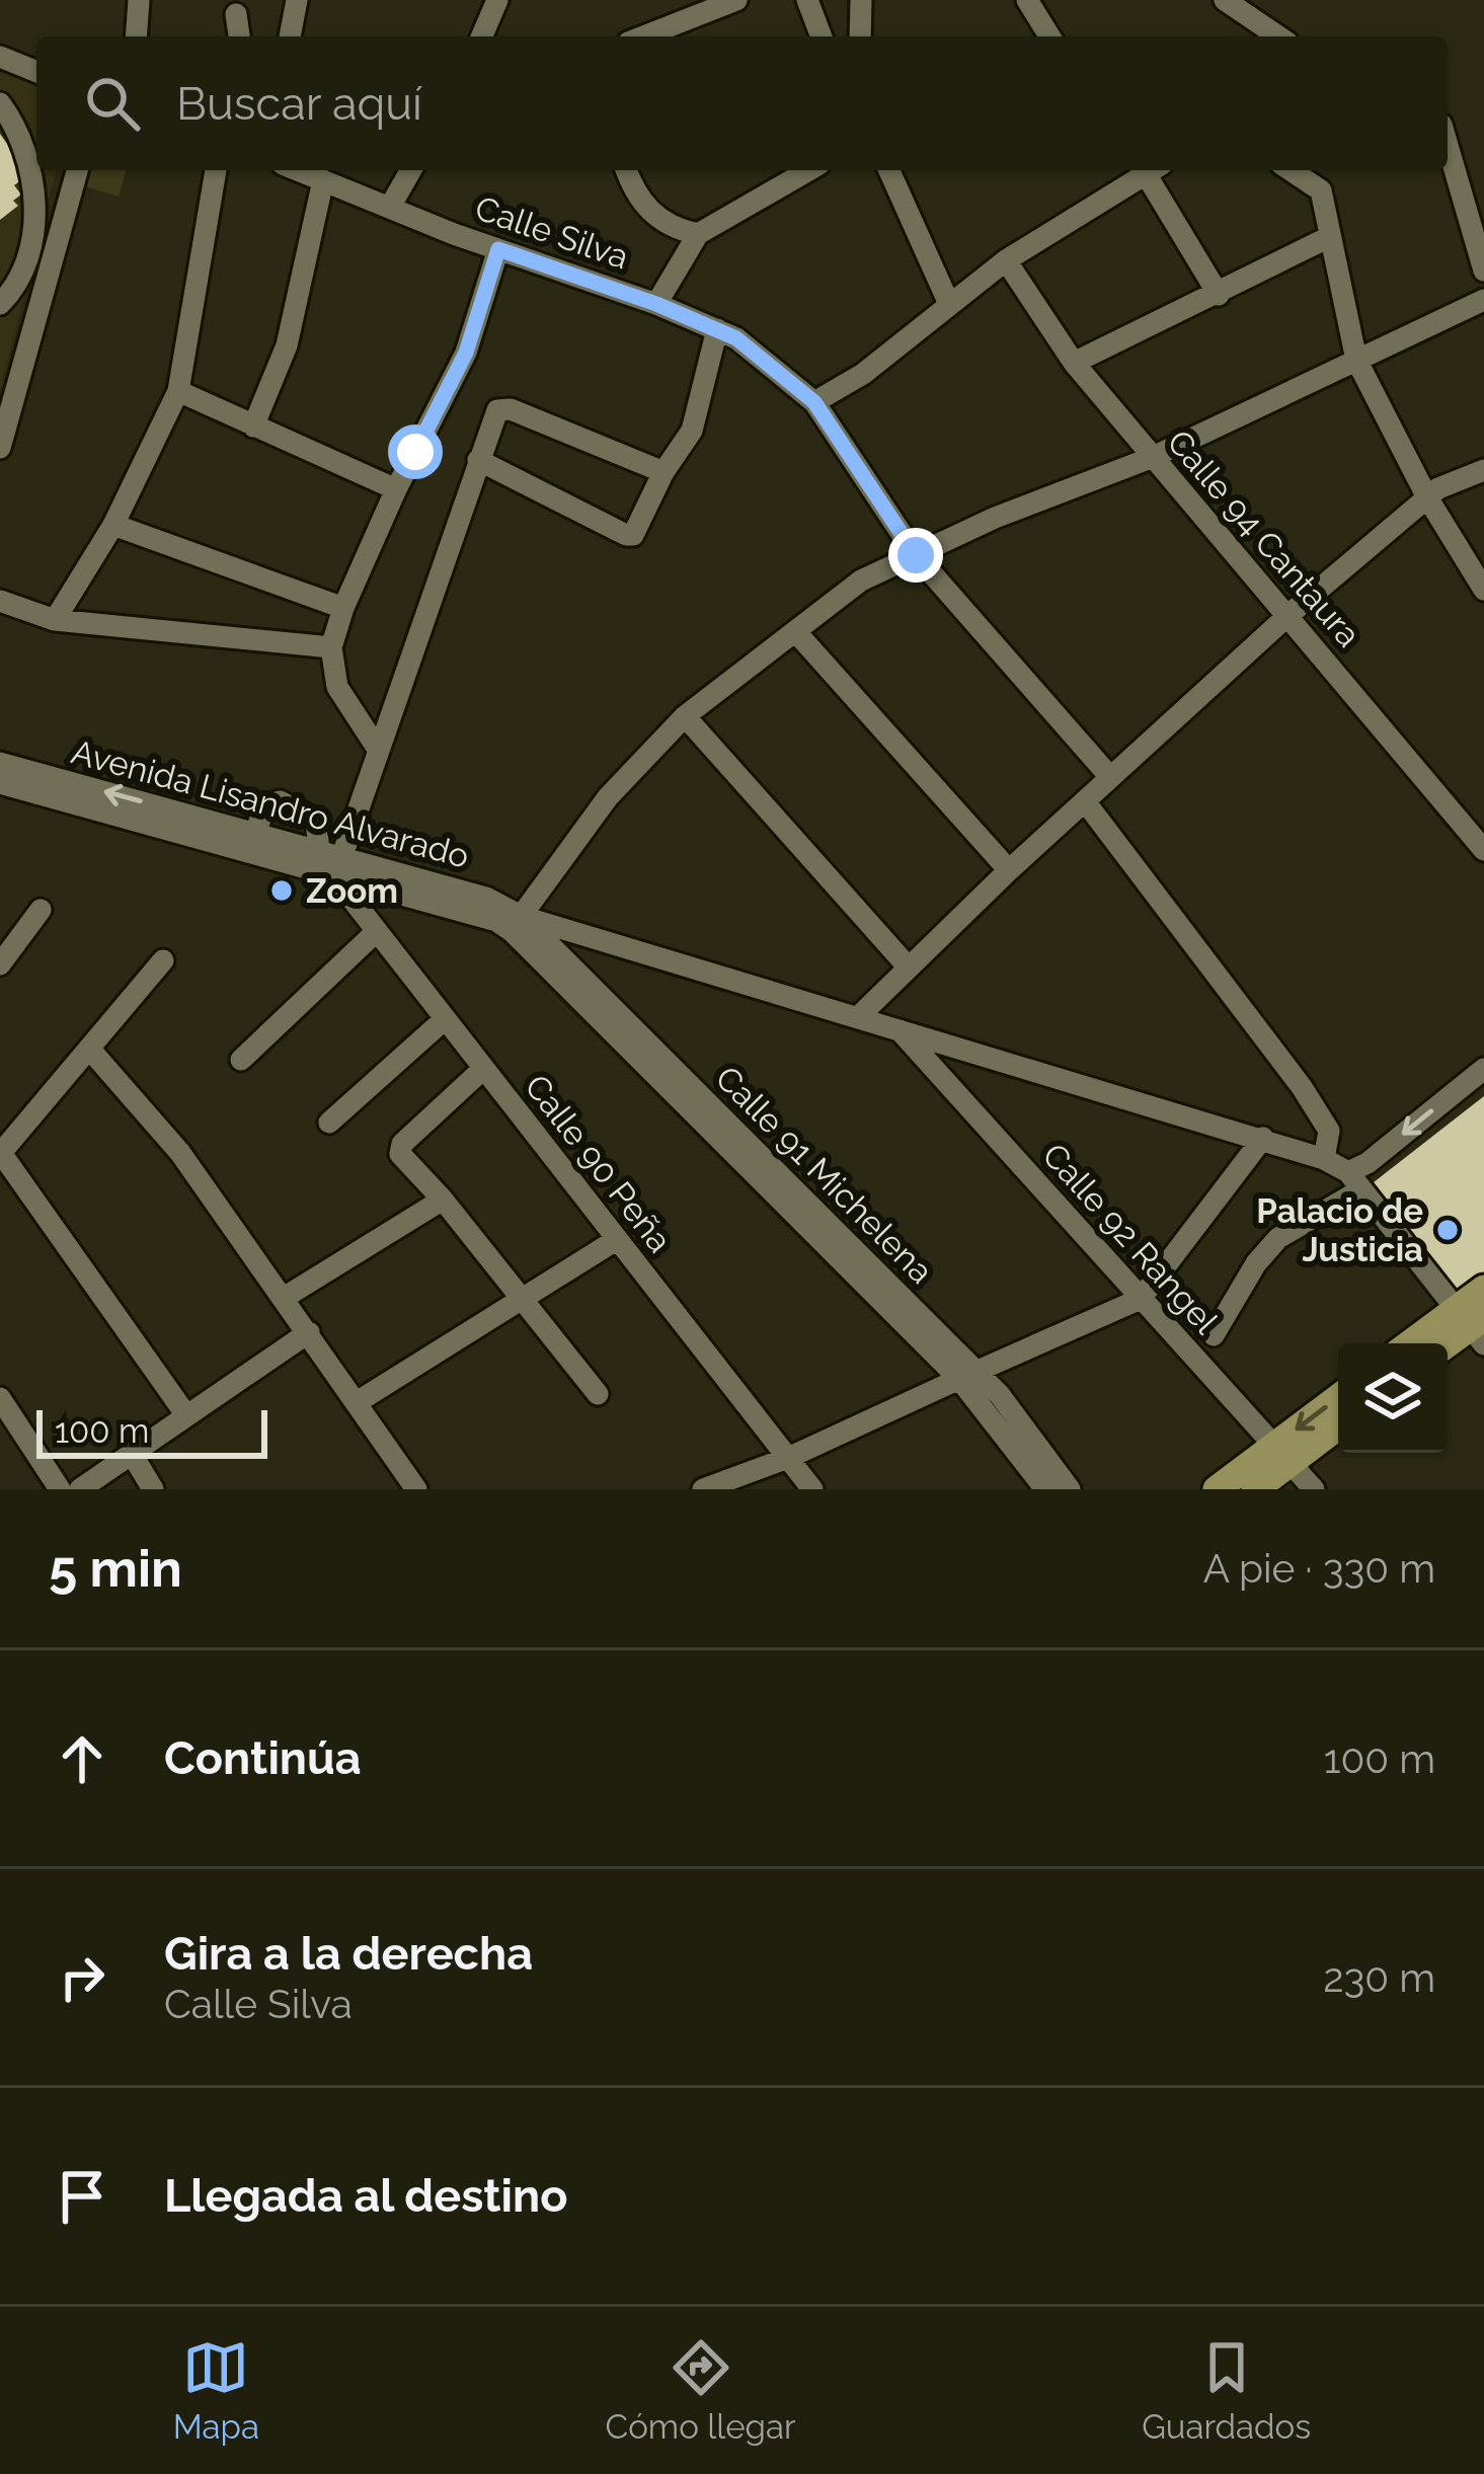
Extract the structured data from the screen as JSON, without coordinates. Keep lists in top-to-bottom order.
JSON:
{
  "streets": {
    "street": [
      "Calle Silva",
      "Calle 94 Cantaura",
      "Avenida Lisandro Alvarado",
      "Calle 90 Peña",
      "Calle 91 Michelena",
      "Calle 92 Rangel"
    ]
  },
  "crossings": [
    ["Avenida Lisandro Alvarado", "Calle 90 Peña"],
    ["Avenida Lisandro Alvarado", "Calle 91 Michelena"],
    ["Avenida Lisandro Alvarado", "Calle 92 Rangel"]
  ],
  "places": ["Zoom", "Palacio de Justicia"],
  "scale_bar": "100 m",
  "page": {
    "search": "Buscar aquí",
    "scale": "100 m",
    "heading": ["5 min", "A pie · 330 m"],
    "list": [
      ["Continúa", "100 m"],
      ["Gira a la derecha", "Calle Silva", "230 m"],
      "Llegada al destino"
    ],
    "nav": ["Mapa", "Cómo llegar", "Guardados"]
  }
}
